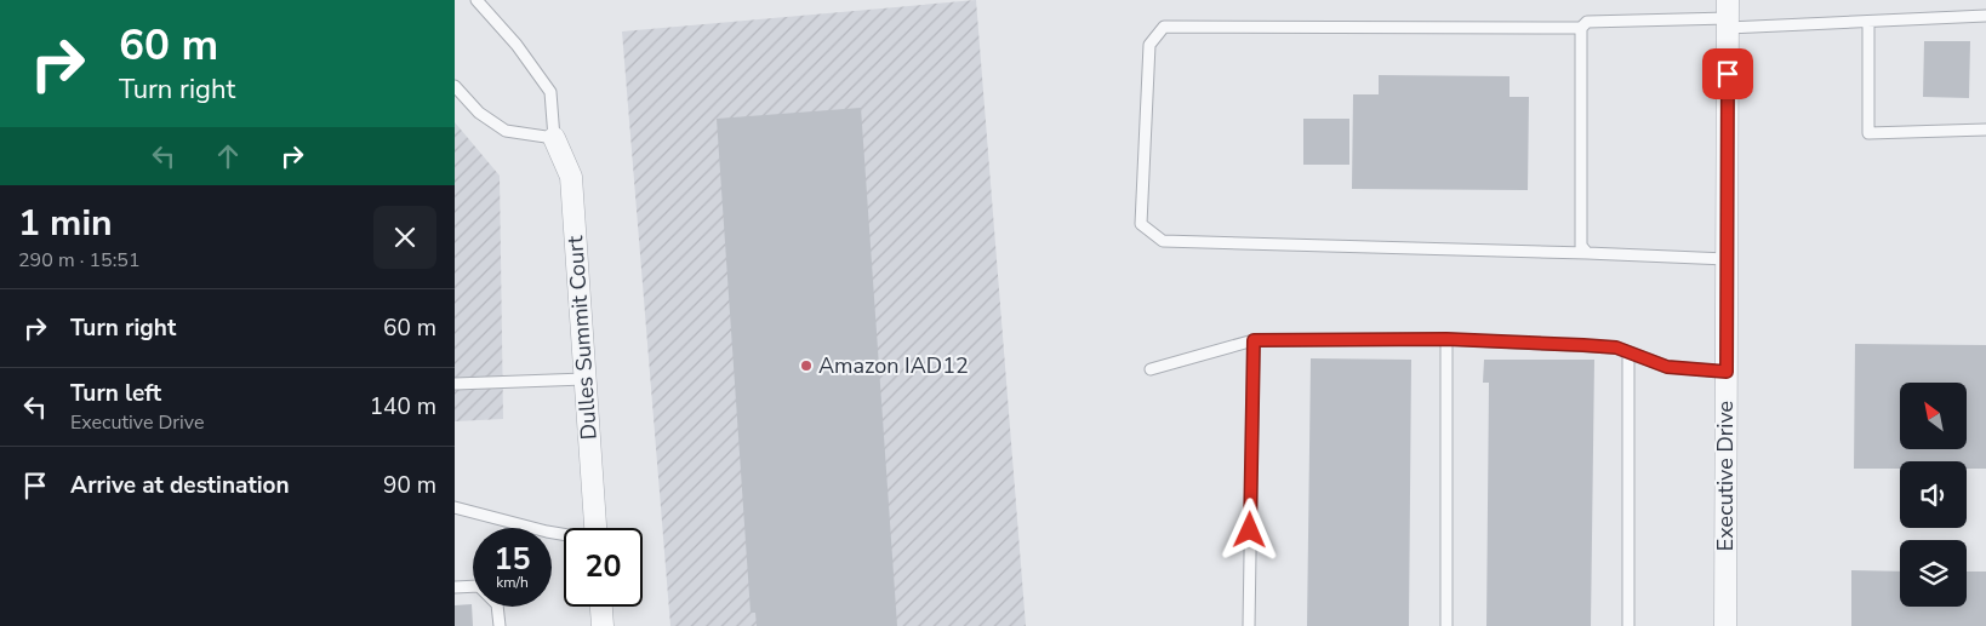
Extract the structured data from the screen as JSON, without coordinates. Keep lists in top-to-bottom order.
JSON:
{
  "streets": {
    "street": ["Dulles Summit Court", "Executive Drive"]
  },
  "places": ["Amazon IAD12"],
  "north": "top left",
  "page": {
    "turn": ["60 m", "Turn right"],
    "heading": ["1 min", "290 m · 15:51"],
    "list": [
      {
        "name": "Turn right",
        "value": "60 m"
      },
      {
        "name": "Turn left",
        "note": "Executive Drive",
        "value": "140 m"
      },
      {
        "name": "Arrive at destination",
        "value": "90 m"
      }
    ],
    "speed": "15 km/h",
    "limit": "20"
  }
}
